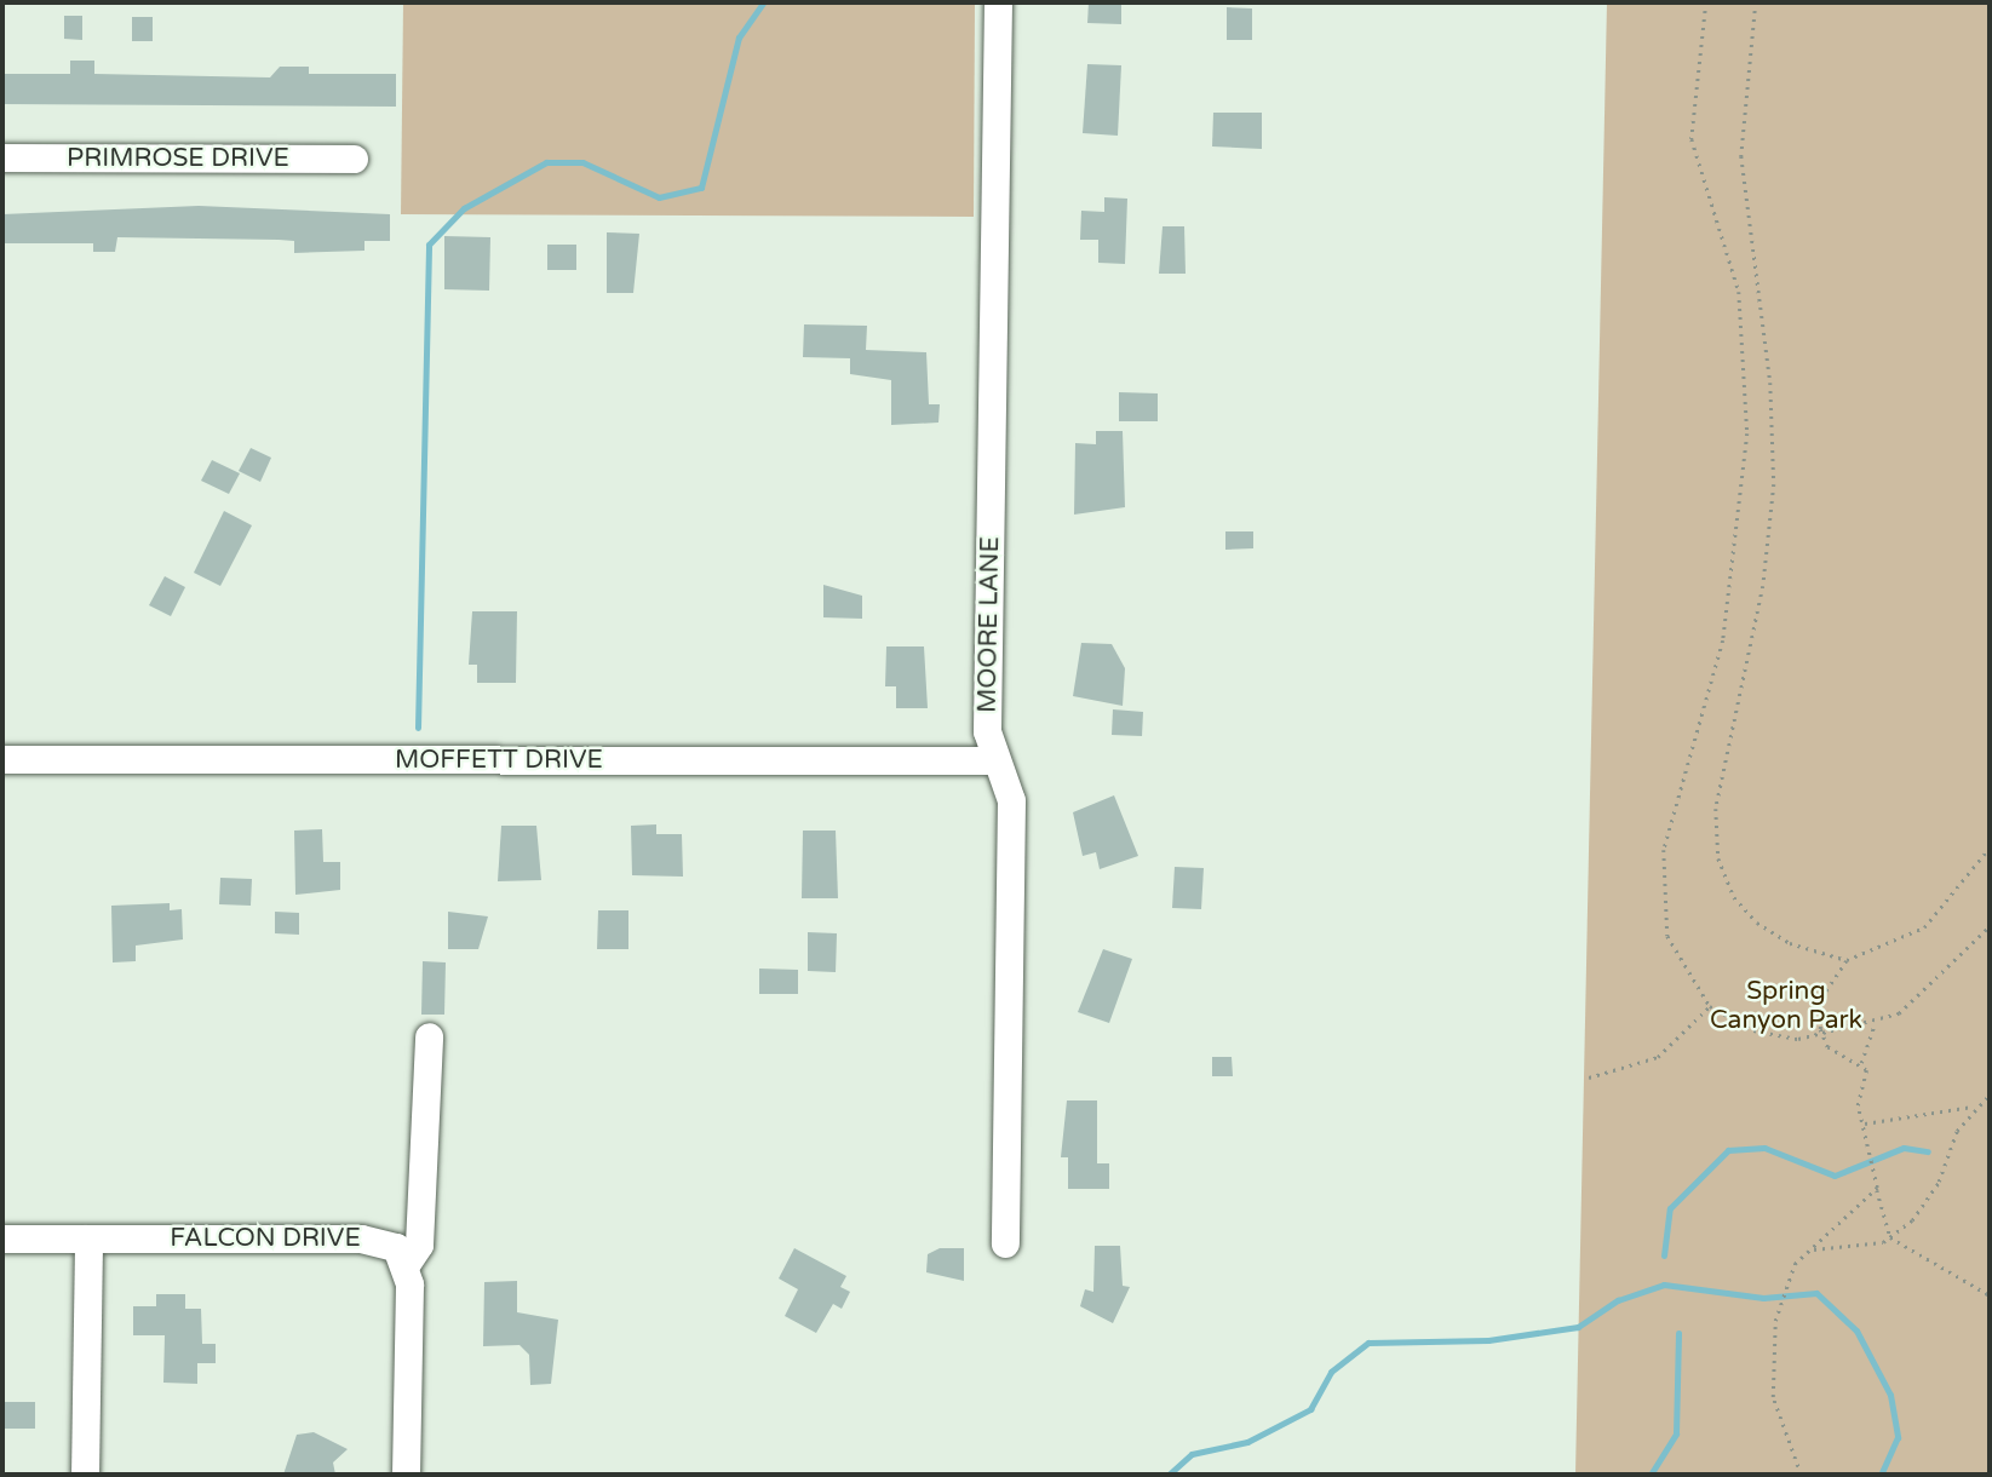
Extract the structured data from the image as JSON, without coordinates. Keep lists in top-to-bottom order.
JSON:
{
  "streets": {
    "street": [
      "PRIMROSE DRIVE",
      "MOORE LANE",
      "MOFFETT DRIVE",
      "FALCON DRIVE"
    ]
  },
  "crossings": [
    ["MOORE LANE", "MOFFETT DRIVE"]
  ],
  "parks": ["Spring Canyon Park"]
}
